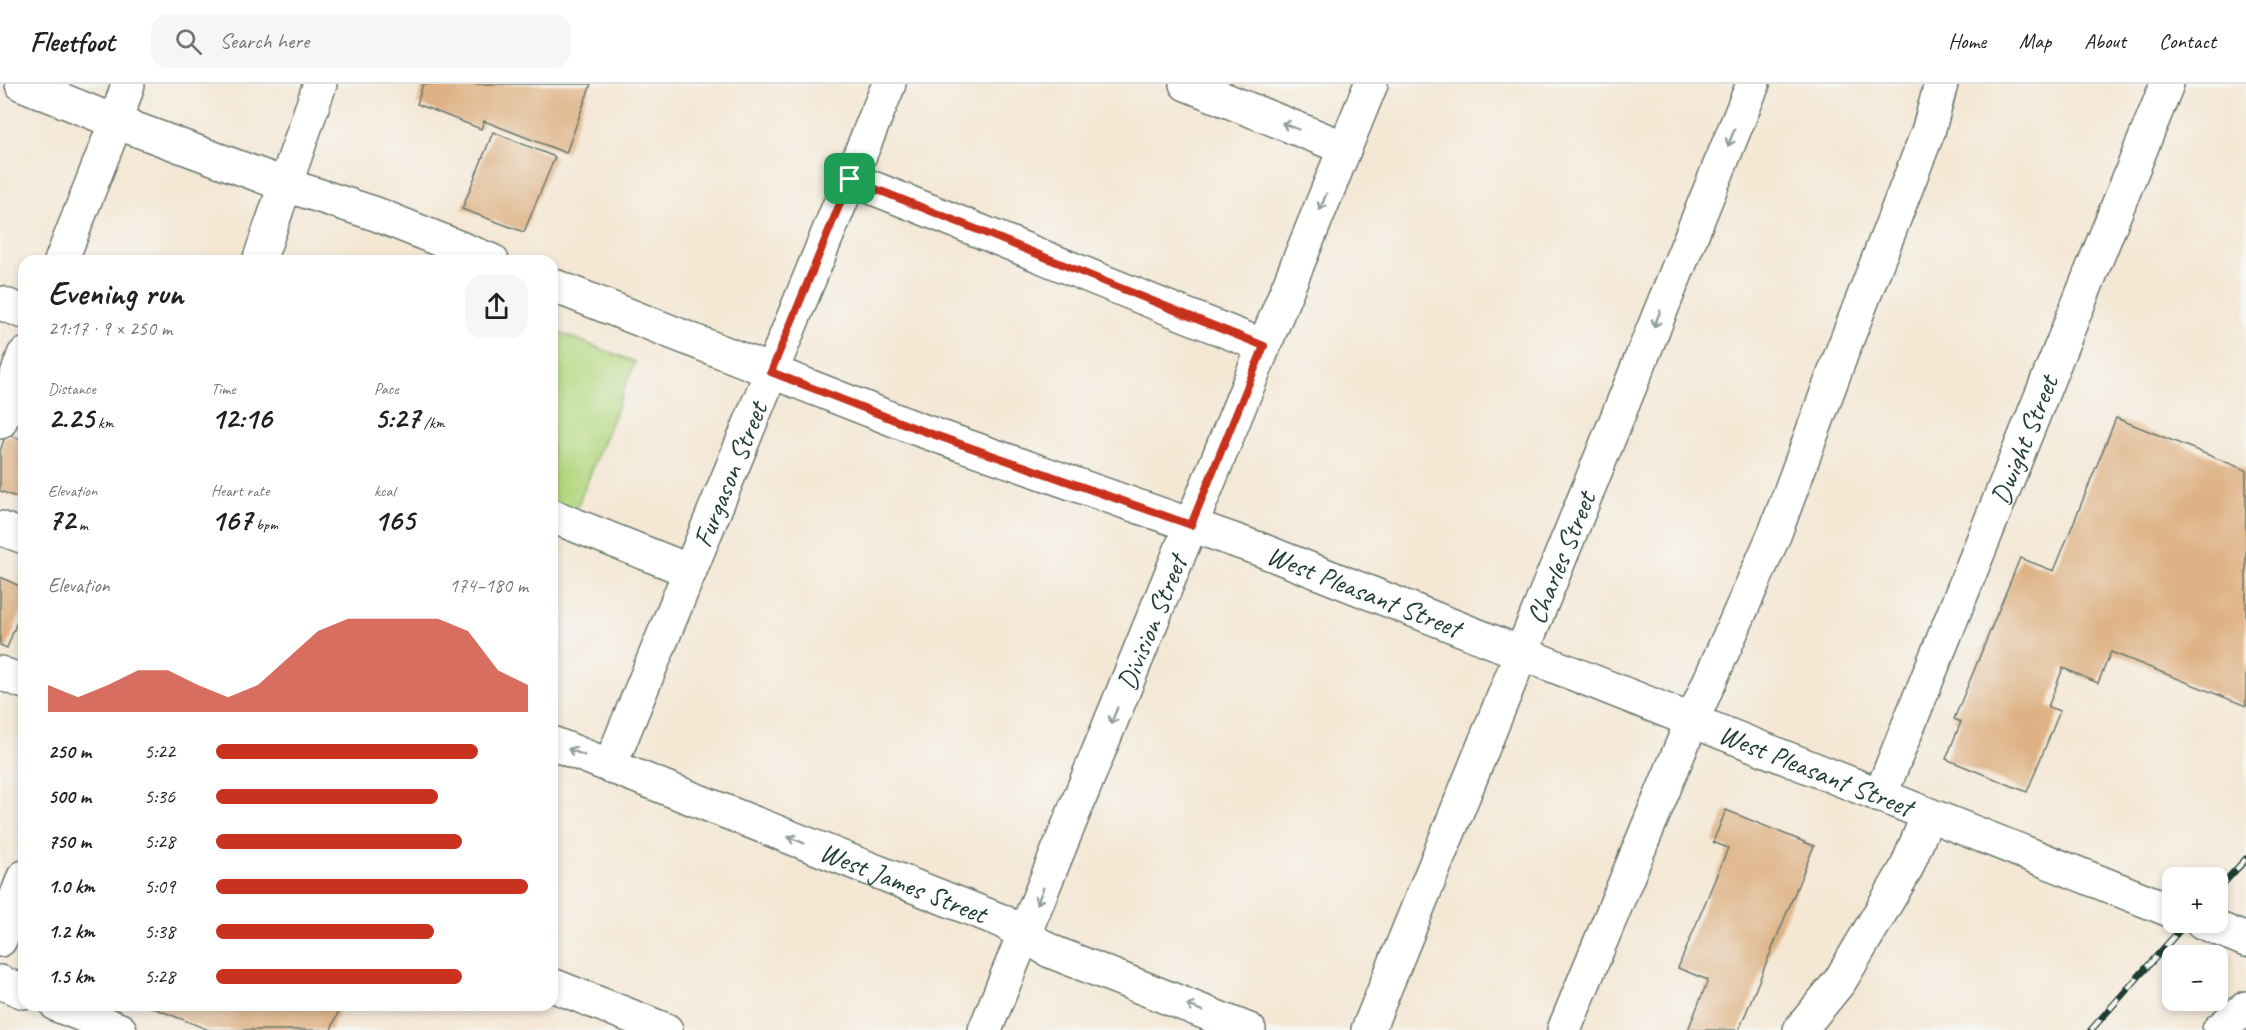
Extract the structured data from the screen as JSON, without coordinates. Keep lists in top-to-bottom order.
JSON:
{
  "streets": {
    "street": [
      "Dwight Street",
      "Furgason Street",
      "Charles Street",
      "West Pleasant Street",
      "Division Street",
      "West James Street"
    ]
  },
  "crossings": [
    ["Dwight Street", "West Pleasant Street"],
    ["Furgason Street", "West Pleasant Street"],
    ["Furgason Street", "West James Street"],
    ["Charles Street", "West Pleasant Street"],
    ["West Pleasant Street", "Division Street"],
    ["Division Street", "West James Street"]
  ],
  "one_way": ["Division Street", "West James Street"],
  "page": {
    "header": "Fleetfoot",
    "search": "Search here",
    "nav": [
      "Home",
      "Map",
      "About",
      "Contact"
    ],
    "heading": ["Evening run", "21:17 · 9 × 250 m"],
    "stats": [
      ["Distance", "2.25 km"],
      ["Time", "12:16"],
      ["Pace", "5:27 /km"],
      ["Elevation", "72 m"],
      ["Heart rate", "167 bpm"],
      ["kcal", "165"]
    ],
    "chart": ["Elevation", "174–180 m"],
    "list": [
      {
        "name": "250 m",
        "note": "5:22"
      },
      {
        "name": "500 m",
        "note": "5:36"
      },
      {
        "name": "750 m",
        "note": "5:28"
      },
      {
        "name": "1.0 km",
        "note": "5:09"
      },
      {
        "name": "1.2 km",
        "note": "5:38"
      },
      {
        "name": "1.5 km",
        "note": "5:28"
      }
    ],
    "map_buttons": ["+", "−"]
  }
}
